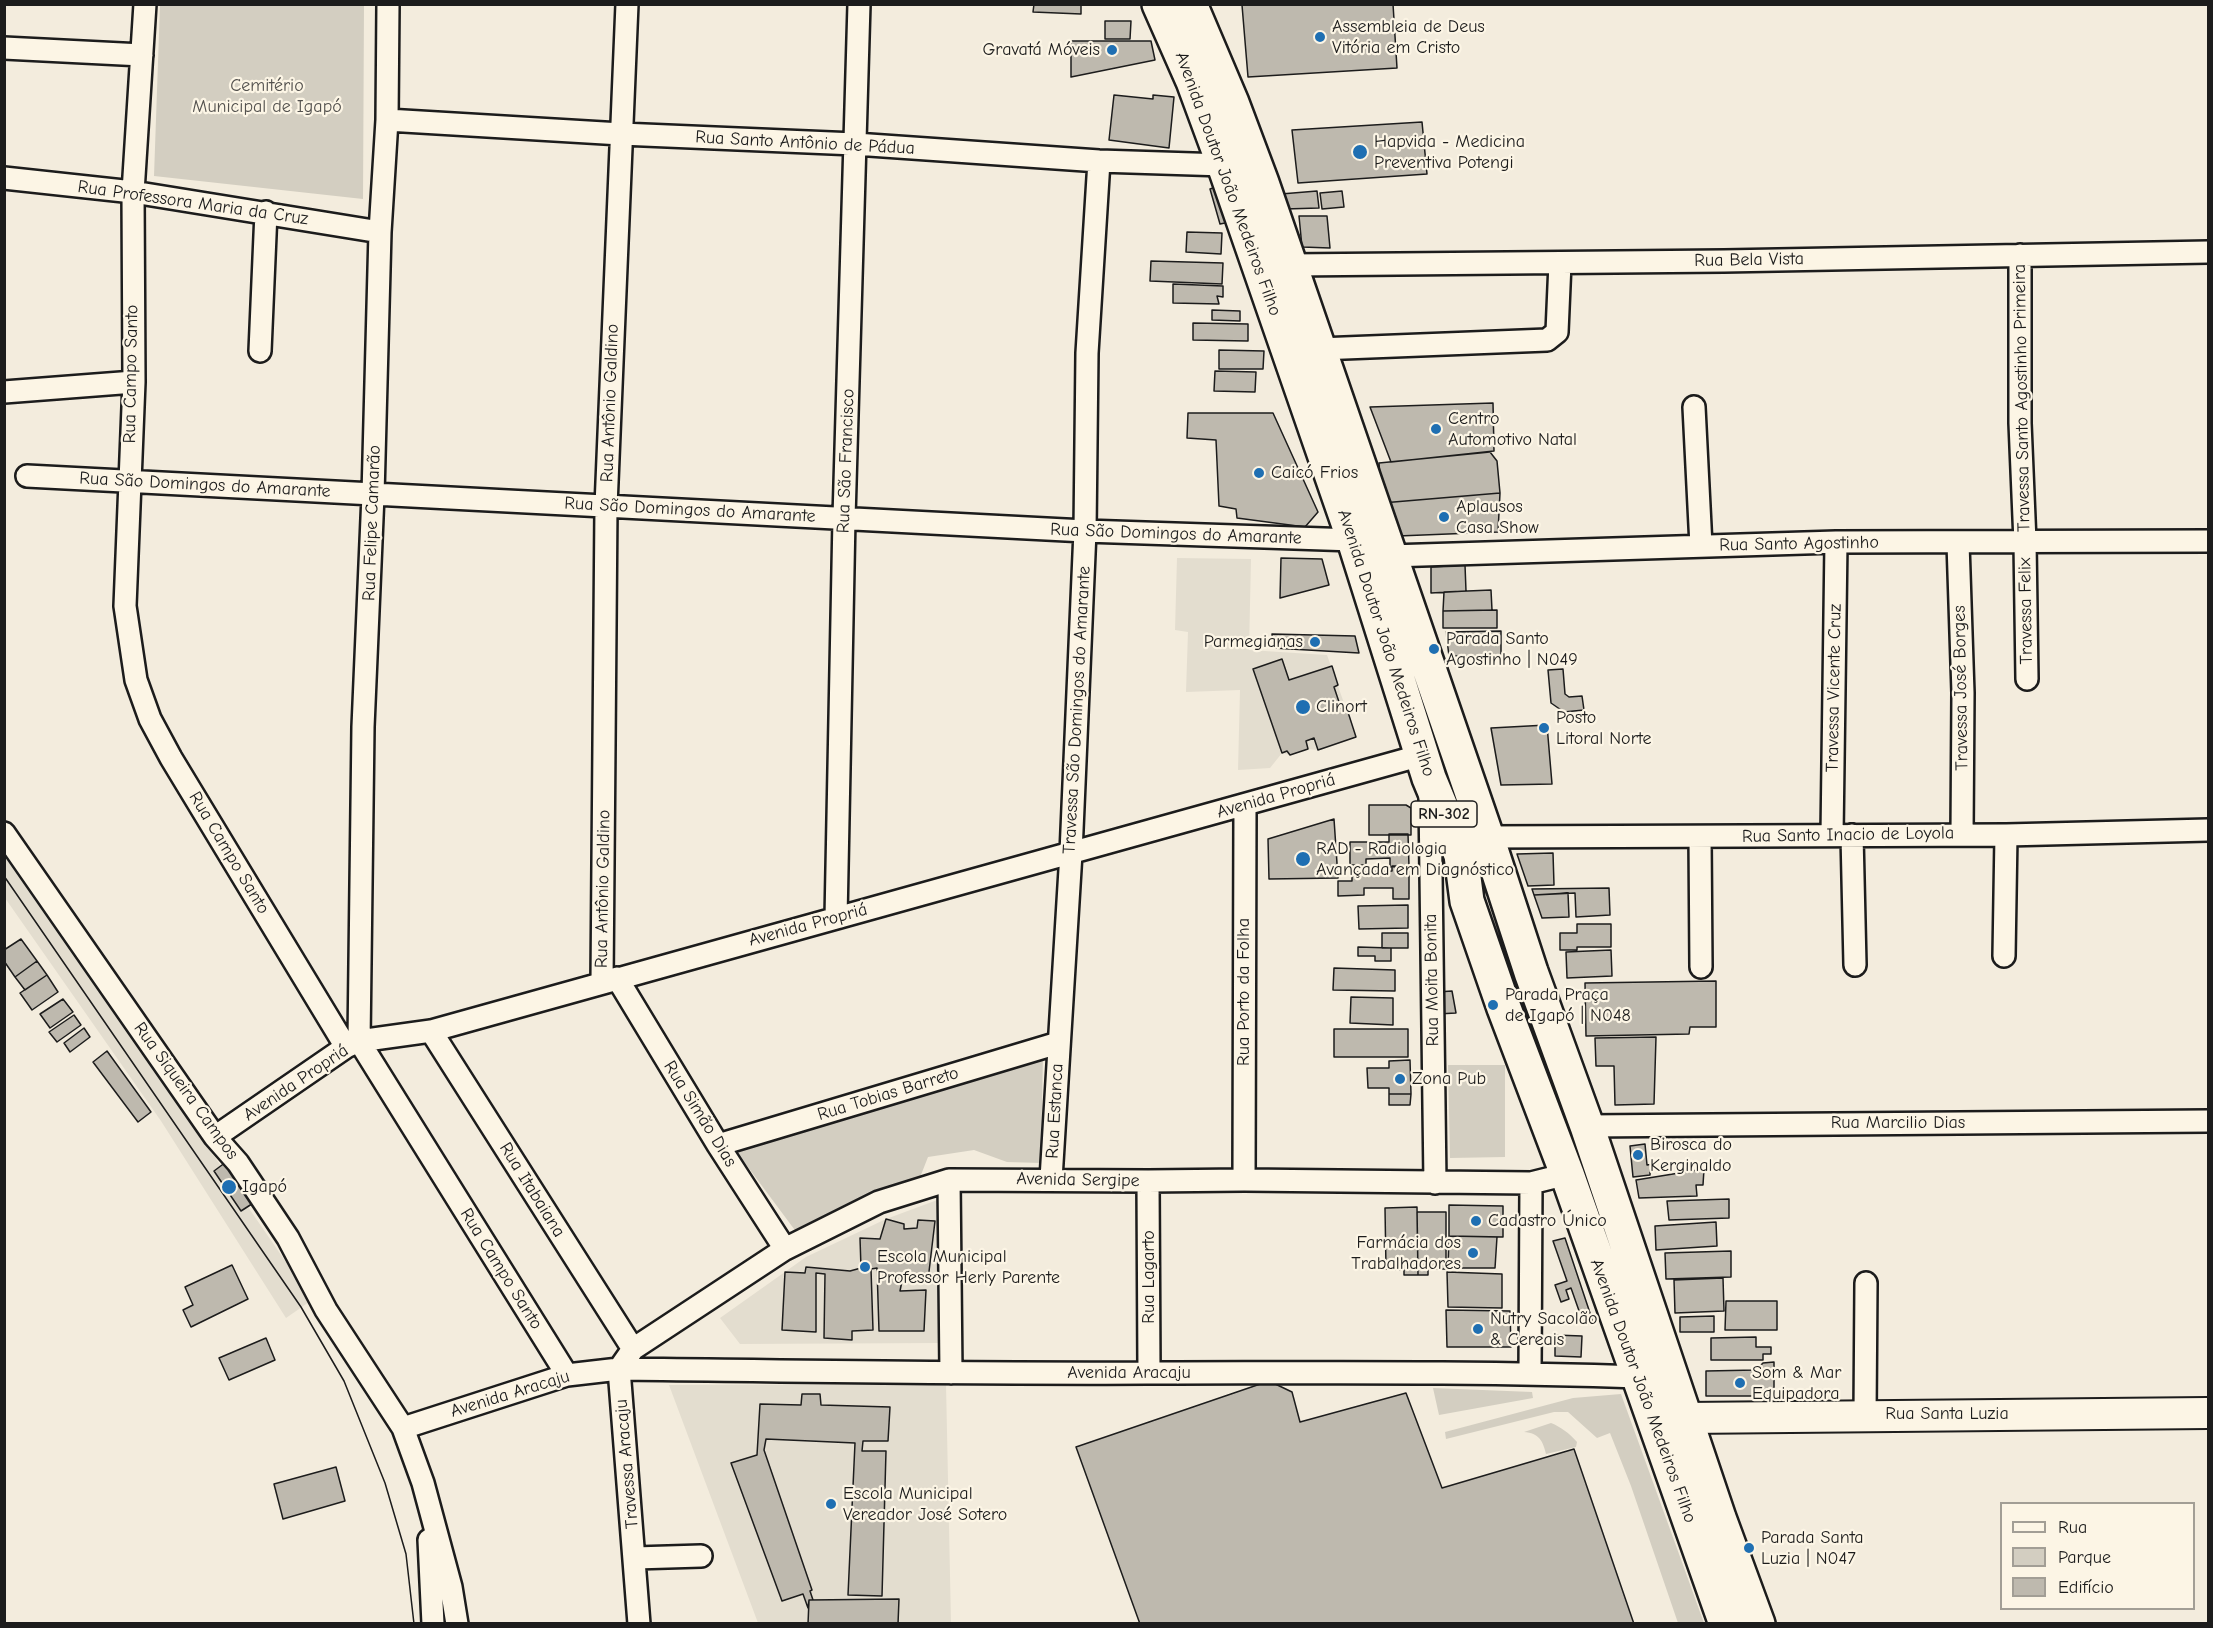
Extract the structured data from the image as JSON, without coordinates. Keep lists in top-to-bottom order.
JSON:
{
  "streets": {
    "main road": ["Avenida Doutor João Medeiros Filho", "RN-302", "Rua Santa Luzia"],
    "street": [
      "Rua Santo Antônio de Pádua",
      "Rua Professora Maria da Cruz",
      "Rua Bela Vista",
      "Rua Campo Santo",
      "Travessa Santo Agostinho Primeira",
      "Rua Antônio Galdino",
      "Rua São Francisco",
      "Rua São Domingos do Amarante",
      "Rua Felipe Camarão",
      "Rua Santo Agostinho",
      "Travessa Felix",
      "Travessa Vicente Cruz",
      "Travessa José Borges",
      "Travessa São Domingos do Amarante",
      "Avenida Propriá",
      "Rua Santo Inacio de Loyola",
      "Rua Moita Bonita",
      "Rua Porto da Folha",
      "Rua Siqueira Campos",
      "Rua Tobias Barreto",
      "Rua Estanca",
      "Rua Simão Dias",
      "Rua Marcilio Dias",
      "Avenida Sergipe",
      "Rua Itabaiana",
      "Rua Lagarto",
      "Avenida Aracaju",
      "Travessa Aracaju"
    ]
  },
  "crossings": [
    ["Rua Santo Antônio de Pádua", "Avenida Doutor João Medeiros Filho"],
    ["Rua Santo Antônio de Pádua", "Rua Antônio Galdino"],
    ["Rua Santo Antônio de Pádua", "Rua São Francisco"],
    ["Rua Santo Antônio de Pádua", "Rua Felipe Camarão"],
    ["Rua Santo Antônio de Pádua", "Travessa São Domingos do Amarante"],
    ["Avenida Doutor João Medeiros Filho", "Rua Bela Vista"],
    ["Avenida Doutor João Medeiros Filho", "Rua São Domingos do Amarante"],
    ["Avenida Doutor João Medeiros Filho", "Rua Santo Agostinho"],
    ["Avenida Doutor João Medeiros Filho", "Avenida Propriá"],
    ["Avenida Doutor João Medeiros Filho", "Rua Santo Inacio de Loyola"],
    ["Avenida Doutor João Medeiros Filho", "Rua Moita Bonita"],
    ["Avenida Doutor João Medeiros Filho", "Rua Marcilio Dias"],
    ["Avenida Doutor João Medeiros Filho", "Avenida Sergipe"],
    ["Avenida Doutor João Medeiros Filho", "Avenida Aracaju"],
    ["Avenida Doutor João Medeiros Filho", "Rua Santa Luzia"],
    ["Rua Professora Maria da Cruz", "Rua Campo Santo"],
    ["Rua Professora Maria da Cruz", "Rua Felipe Camarão"],
    ["Rua Bela Vista", "Travessa Santo Agostinho Primeira"],
    ["Rua Campo Santo", "Rua São Domingos do Amarante"],
    ["Rua Campo Santo", "Rua Felipe Camarão"],
    ["Rua Campo Santo", "Avenida Propriá"],
    ["Rua Campo Santo", "Avenida Aracaju"],
    ["Travessa Santo Agostinho Primeira", "Rua Santo Agostinho"],
    ["Travessa Santo Agostinho Primeira", "Travessa Felix"],
    ["Rua Antônio Galdino", "Rua São Domingos do Amarante"],
    ["Rua Antônio Galdino", "Avenida Propriá"],
    ["Rua Antônio Galdino", "Rua Simão Dias"],
    ["Rua São Francisco", "Rua São Domingos do Amarante"],
    ["Rua São Francisco", "Avenida Propriá"],
    ["Rua São Domingos do Amarante", "Rua Felipe Camarão"],
    ["Rua São Domingos do Amarante", "Travessa São Domingos do Amarante"],
    ["Rua Felipe Camarão", "Avenida Propriá"],
    ["Rua Santo Agostinho", "Travessa Felix"],
    ["Rua Santo Agostinho", "Travessa Vicente Cruz"],
    ["Rua Santo Agostinho", "Travessa José Borges"],
    ["Travessa Vicente Cruz", "Rua Santo Inacio de Loyola"],
    ["Travessa José Borges", "Rua Santo Inacio de Loyola"],
    ["Travessa São Domingos do Amarante", "Avenida Propriá"],
    ["Travessa São Domingos do Amarante", "Rua Tobias Barreto"],
    ["Travessa São Domingos do Amarante", "Rua Estanca"],
    ["Avenida Propriá", "Rua Moita Bonita"],
    ["Avenida Propriá", "Rua Porto da Folha"],
    ["Avenida Propriá", "Rua Siqueira Campos"],
    ["Avenida Propriá", "Rua Simão Dias"],
    ["Avenida Propriá", "Rua Itabaiana"],
    ["Rua Moita Bonita", "Avenida Sergipe"],
    ["Rua Porto da Folha", "Avenida Sergipe"],
    ["Rua Siqueira Campos", "Avenida Aracaju"],
    ["Rua Tobias Barreto", "Rua Estanca"],
    ["Rua Tobias Barreto", "Rua Simão Dias"],
    ["Rua Estanca", "Avenida Sergipe"],
    ["Rua Simão Dias", "Avenida Sergipe"],
    ["Avenida Sergipe", "Rua Itabaiana"],
    ["Avenida Sergipe", "Rua Lagarto"],
    ["Rua Lagarto", "Avenida Aracaju"],
    ["Avenida Aracaju", "Travessa Aracaju"]
  ],
  "parks": ["Cemitério Municipal de Igapó"],
  "places": [
    "Assembleia de Deus Vitória em Cristo",
    "Gravatá Móveis",
    "Hapvida - Medicina Preventiva Potengi",
    "Centro Automotivo Natal",
    "Caicó Frios",
    "Aplausos Casa Show",
    "Parmegianas",
    "Parada Santo Agostinho | N049",
    "Clinort",
    "Posto Litoral Norte",
    "RAD - Radiologia Avançada em Diagnóstico",
    "Parada Praça de Igapó | N048",
    "Zona Pub",
    "Birosca do Kerginaldo",
    "Igapó",
    "Cadastro Único",
    "Farmácia dos Trabalhadores",
    "Escola Municipal Professor Herly Parente",
    "Nutry Sacolão & Cereais",
    "Som & Mar Equipadora",
    "Escola Municipal Vereador José Sotero",
    "Parada Santa Luzia | N047"
  ],
  "legend": ["Rua", "Parque", "Edifício"]
}
